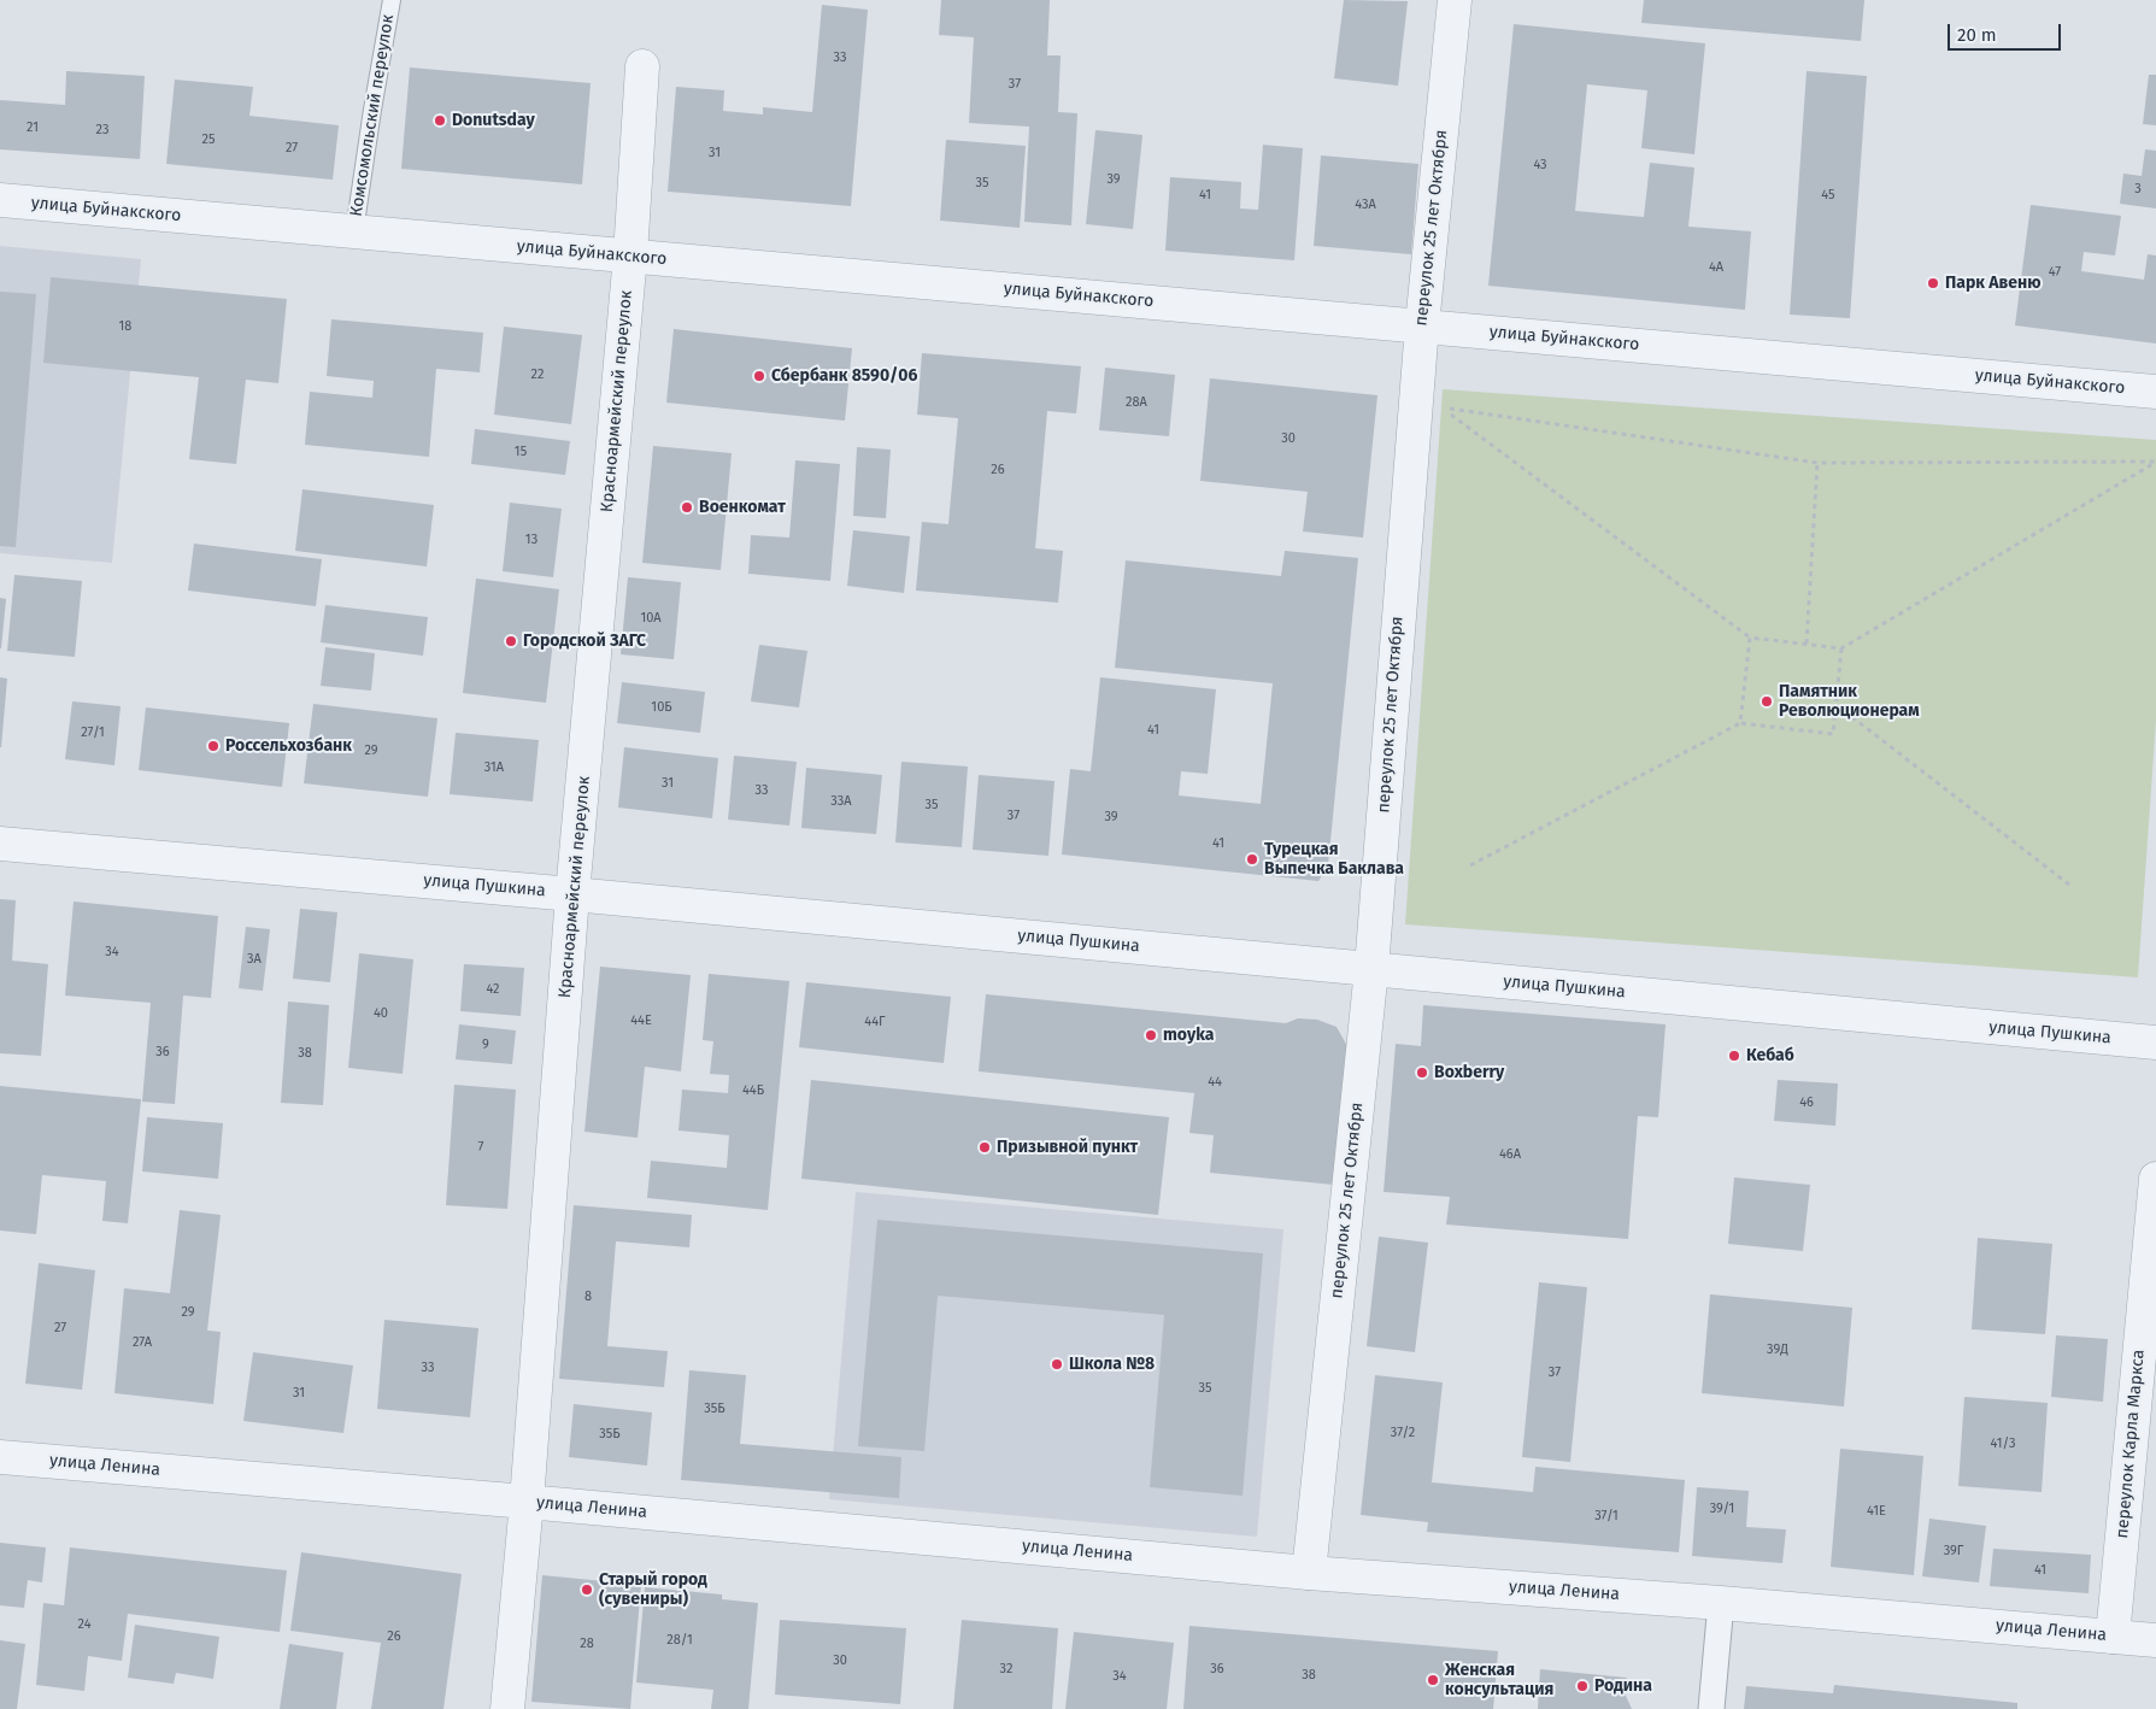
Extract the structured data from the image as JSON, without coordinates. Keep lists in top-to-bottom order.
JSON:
{
  "streets": {
    "street": [
      "улица Буйнакского",
      "переулок 25 лет Октября",
      "Красноармейский переулок",
      "улица Пушкина",
      "переулок Карла Маркса",
      "улица Ленина"
    ],
    "lane": ["Комсомольский переулок"]
  },
  "crossings": [
    ["Комсомольский переулок", "улица Буйнакского"],
    ["улица Буйнакского", "переулок 25 лет Октября"],
    ["улица Буйнакского", "Красноармейский переулок"],
    ["переулок 25 лет Октября", "улица Пушкина"],
    ["переулок 25 лет Октября", "улица Ленина"],
    ["Красноармейский переулок", "улица Пушкина"],
    ["Красноармейский переулок", "улица Ленина"],
    ["переулок Карла Маркса", "улица Ленина"]
  ],
  "places": [
    "Donutsday",
    "Парк Авеню",
    "Сбербанк 8590/06",
    "Военкомат",
    "Городской ЗАГС",
    "Памятник Революционерам",
    "Россельхозбанк",
    "Турецкая Выпечка Баклава",
    "moyka",
    "Кебаб",
    "Boxberry",
    "Призывной пункт",
    "Школа №8",
    "Старый город (сувениры)",
    "Женская консультация",
    "Родина"
  ],
  "house_numbers": [
    "33",
    "37",
    "21",
    "23",
    "25",
    "27",
    "31",
    "43",
    "39",
    "35",
    "3",
    "41",
    "45",
    "43А",
    "4А",
    "47",
    "18",
    "22",
    "28А",
    "30",
    "15",
    "26",
    "13",
    "10А",
    "10Б",
    "41",
    "27/1",
    "29",
    "31А",
    "31",
    "33",
    "33А",
    "35",
    "37",
    "39",
    "41",
    "34",
    "3А",
    "42",
    "40",
    "44Е",
    "44Г",
    "9",
    "36",
    "38",
    "44",
    "44Б",
    "46",
    "7",
    "46А",
    "8",
    "29",
    "27",
    "27А",
    "39Д",
    "33",
    "37",
    "35",
    "31",
    "35Б",
    "37/2",
    "35Б",
    "41/3",
    "39/1",
    "41Е",
    "37/1",
    "39Г",
    "41",
    "24",
    "26",
    "28/1",
    "28",
    "30",
    "32",
    "36",
    "38",
    "34"
  ],
  "scale_bar": "20 m"
}
